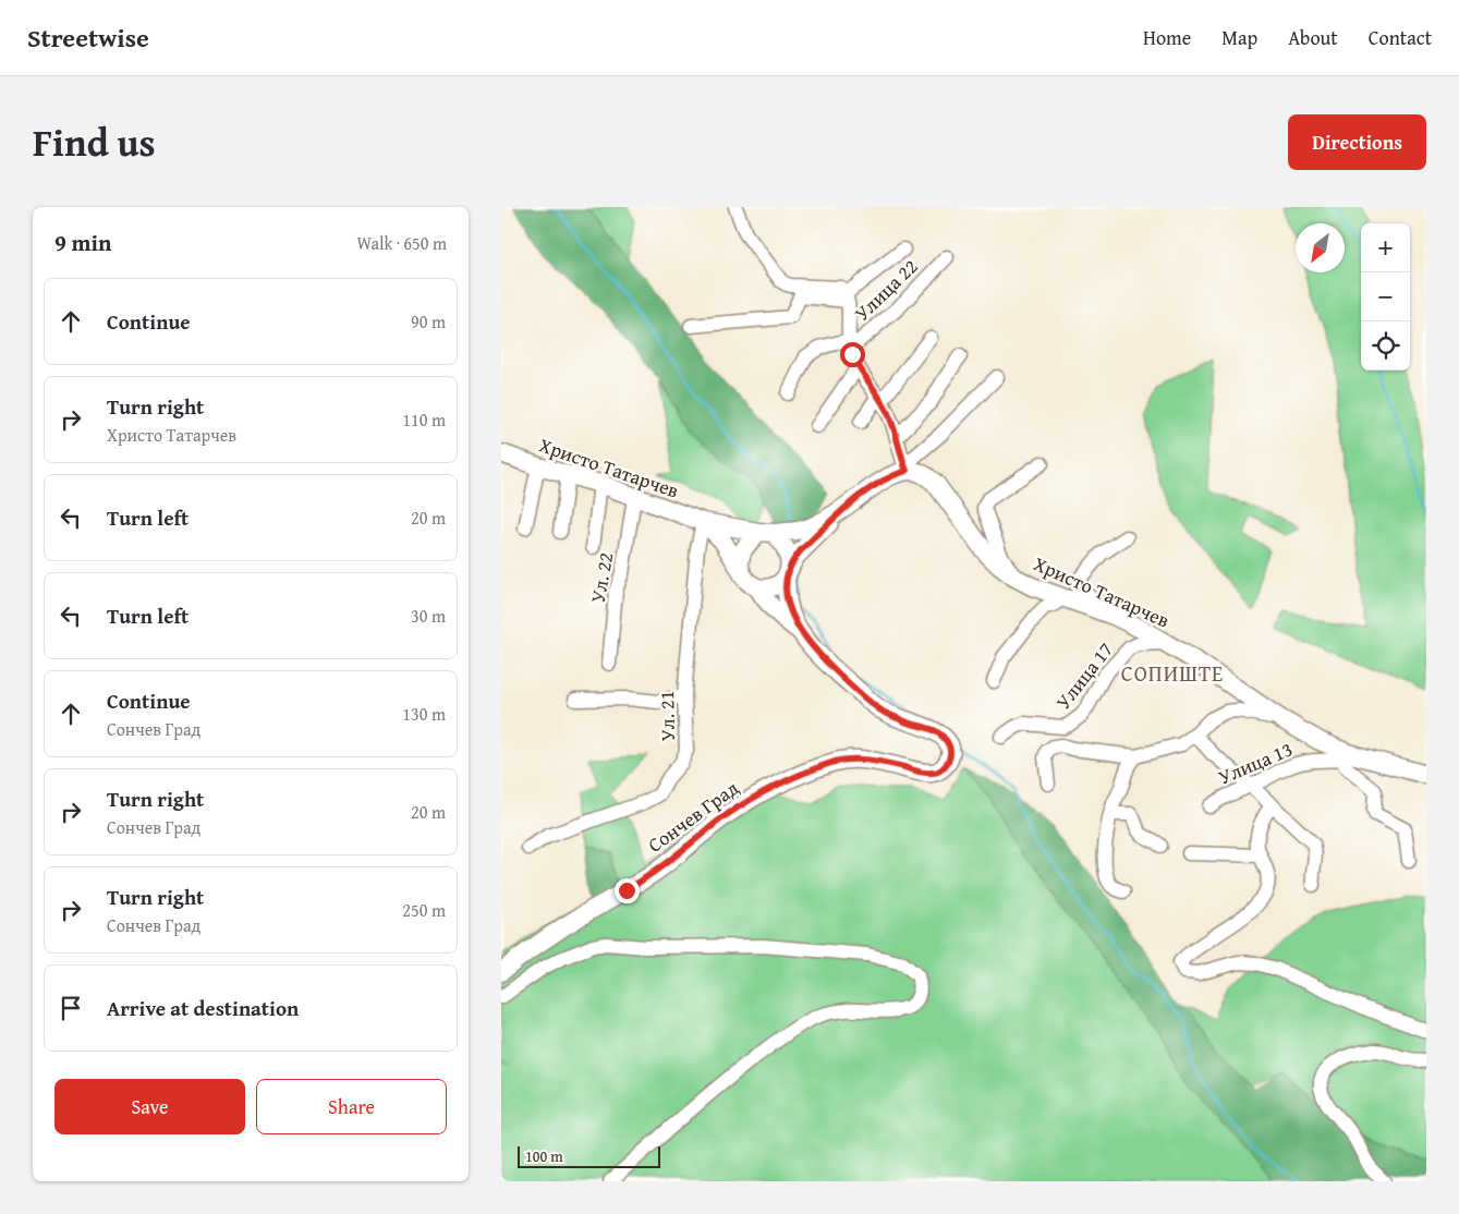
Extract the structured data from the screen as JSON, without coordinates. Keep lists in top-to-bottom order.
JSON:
{
  "streets": {
    "main road": ["Христо Татарчев", "Сончев Град"],
    "street": [
      "Улица 22",
      "Ул. 22",
      "Улица 17",
      "Ул. 21",
      "Улица 13"
    ]
  },
  "crossings": [
    ["Христо Татарчев", "Ул. 22"],
    ["Христо Татарчев", "Улица 17"],
    ["Христо Татарчев", "Ул. 21"],
    ["Христо Татарчев", "Улица 13"]
  ],
  "districts": ["СОПИШТЕ"],
  "scale_bar": "100 m",
  "north": "bottom left",
  "page": {
    "header": "Streetwise",
    "nav": [
      "Home",
      "Map",
      "About",
      "Contact"
    ],
    "title": "Find us",
    "buttons": [
      "Directions",
      ["Save", "Share"]
    ],
    "heading": ["9 min", "Walk · 650 m"],
    "map_buttons": ["+", "−"],
    "list": [
      ["Continue", "90 m"],
      ["Turn right", "Христо Татарчев", "110 m"],
      ["Turn left", "20 m"],
      ["Turn left", "30 m"],
      ["Continue", "Сончев Град", "130 m"],
      ["Turn right", "Сончев Град", "20 m"],
      ["Turn right", "Сончев Град", "250 m"],
      "Arrive at destination"
    ],
    "scale": "100 m"
  }
}
